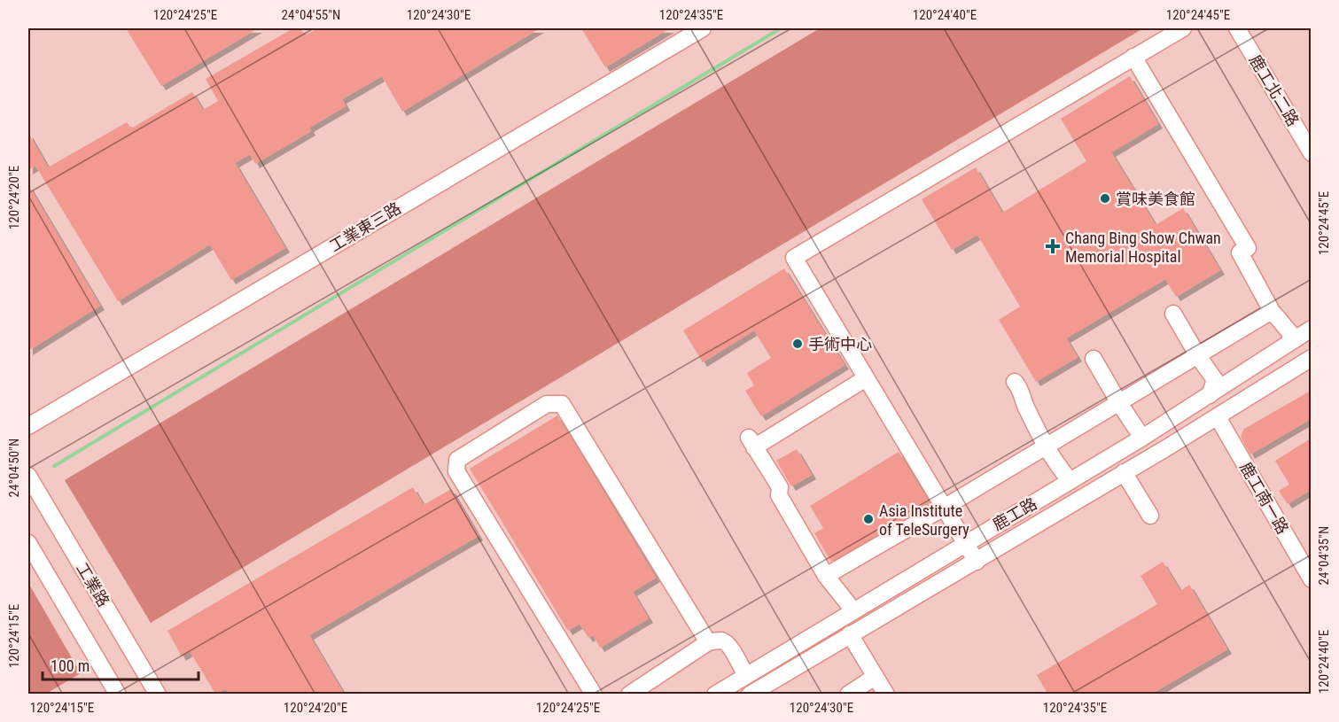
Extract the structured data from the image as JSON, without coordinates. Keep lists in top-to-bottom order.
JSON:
{
  "streets": {
    "street": [
      "鹿工北二路",
      "工業東三路",
      "鹿工南一路",
      "鹿工路",
      "工業路"
    ]
  },
  "crossings": [
    ["鹿工南一路", "鹿工路"]
  ],
  "places": {
    "other": ["賞味美食館", "手術中心", "Asia Institute of TeleSurgery"],
    "health": ["Chang Bing Show Chwan Memorial Hospital"]
  },
  "scale_bar": "100 m",
  "coordinates": [
    "120°24'25\"E",
    "24°04'55\"N",
    "120°24'30\"E",
    "120°24'35\"E",
    "120°24'40\"E",
    "120°24'45\"E",
    "120°24'20\"E",
    "24°04'50\"N",
    "24°04'35\"N",
    "120°24'15\"E"
  ]
}
